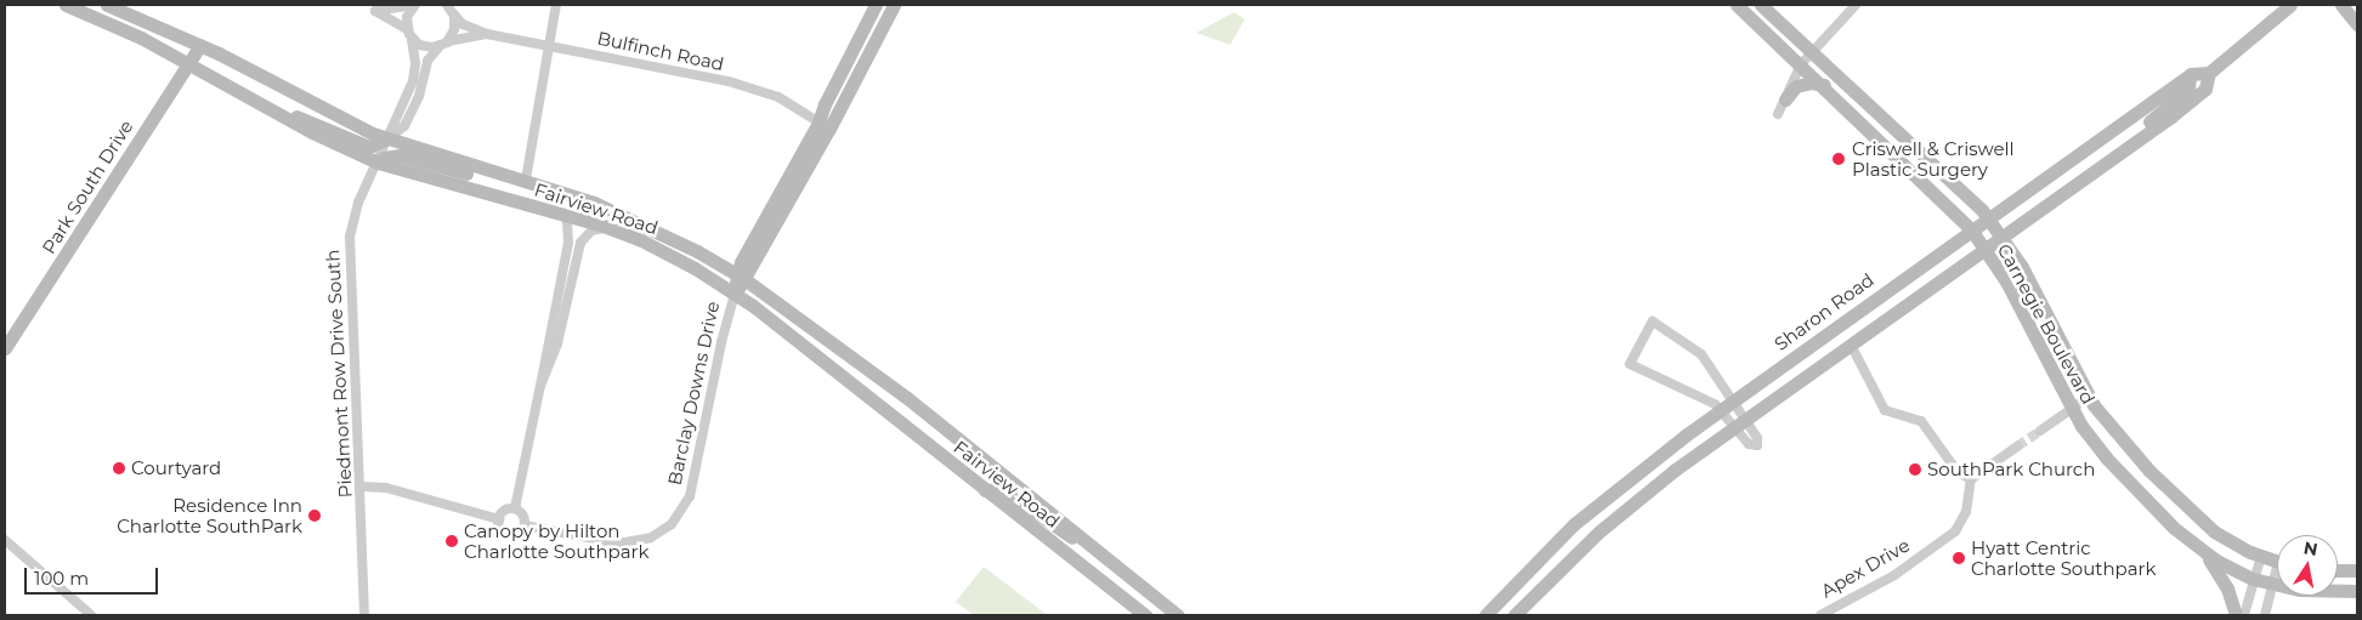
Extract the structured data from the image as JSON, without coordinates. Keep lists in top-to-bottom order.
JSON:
{
  "streets": {
    "main road": [
      "Park South Drive",
      "Fairview Road",
      "Sharon Road",
      "Carnegie Boulevard",
      "Barclay Downs Drive"
    ],
    "street": ["Bulfinch Road", "Piedmont Row Drive South", "Apex Drive"]
  },
  "crossings": [
    ["Bulfinch Road", "Barclay Downs Drive"],
    ["Park South Drive", "Fairview Road"],
    ["Fairview Road", "Piedmont Row Drive South"],
    ["Fairview Road", "Barclay Downs Drive"],
    ["Sharon Road", "Carnegie Boulevard"],
    ["Piedmont Row Drive South", "Barclay Downs Drive"]
  ],
  "places": [
    "Criswell & Criswell Plastic Surgery",
    "Courtyard",
    "SouthPark Church",
    "Residence Inn Charlotte SouthPark",
    "Canopy by Hilton Charlotte Southpark",
    "Hyatt Centric Charlotte Southpark"
  ],
  "scale_bar": "100 m",
  "north": "top"
}
